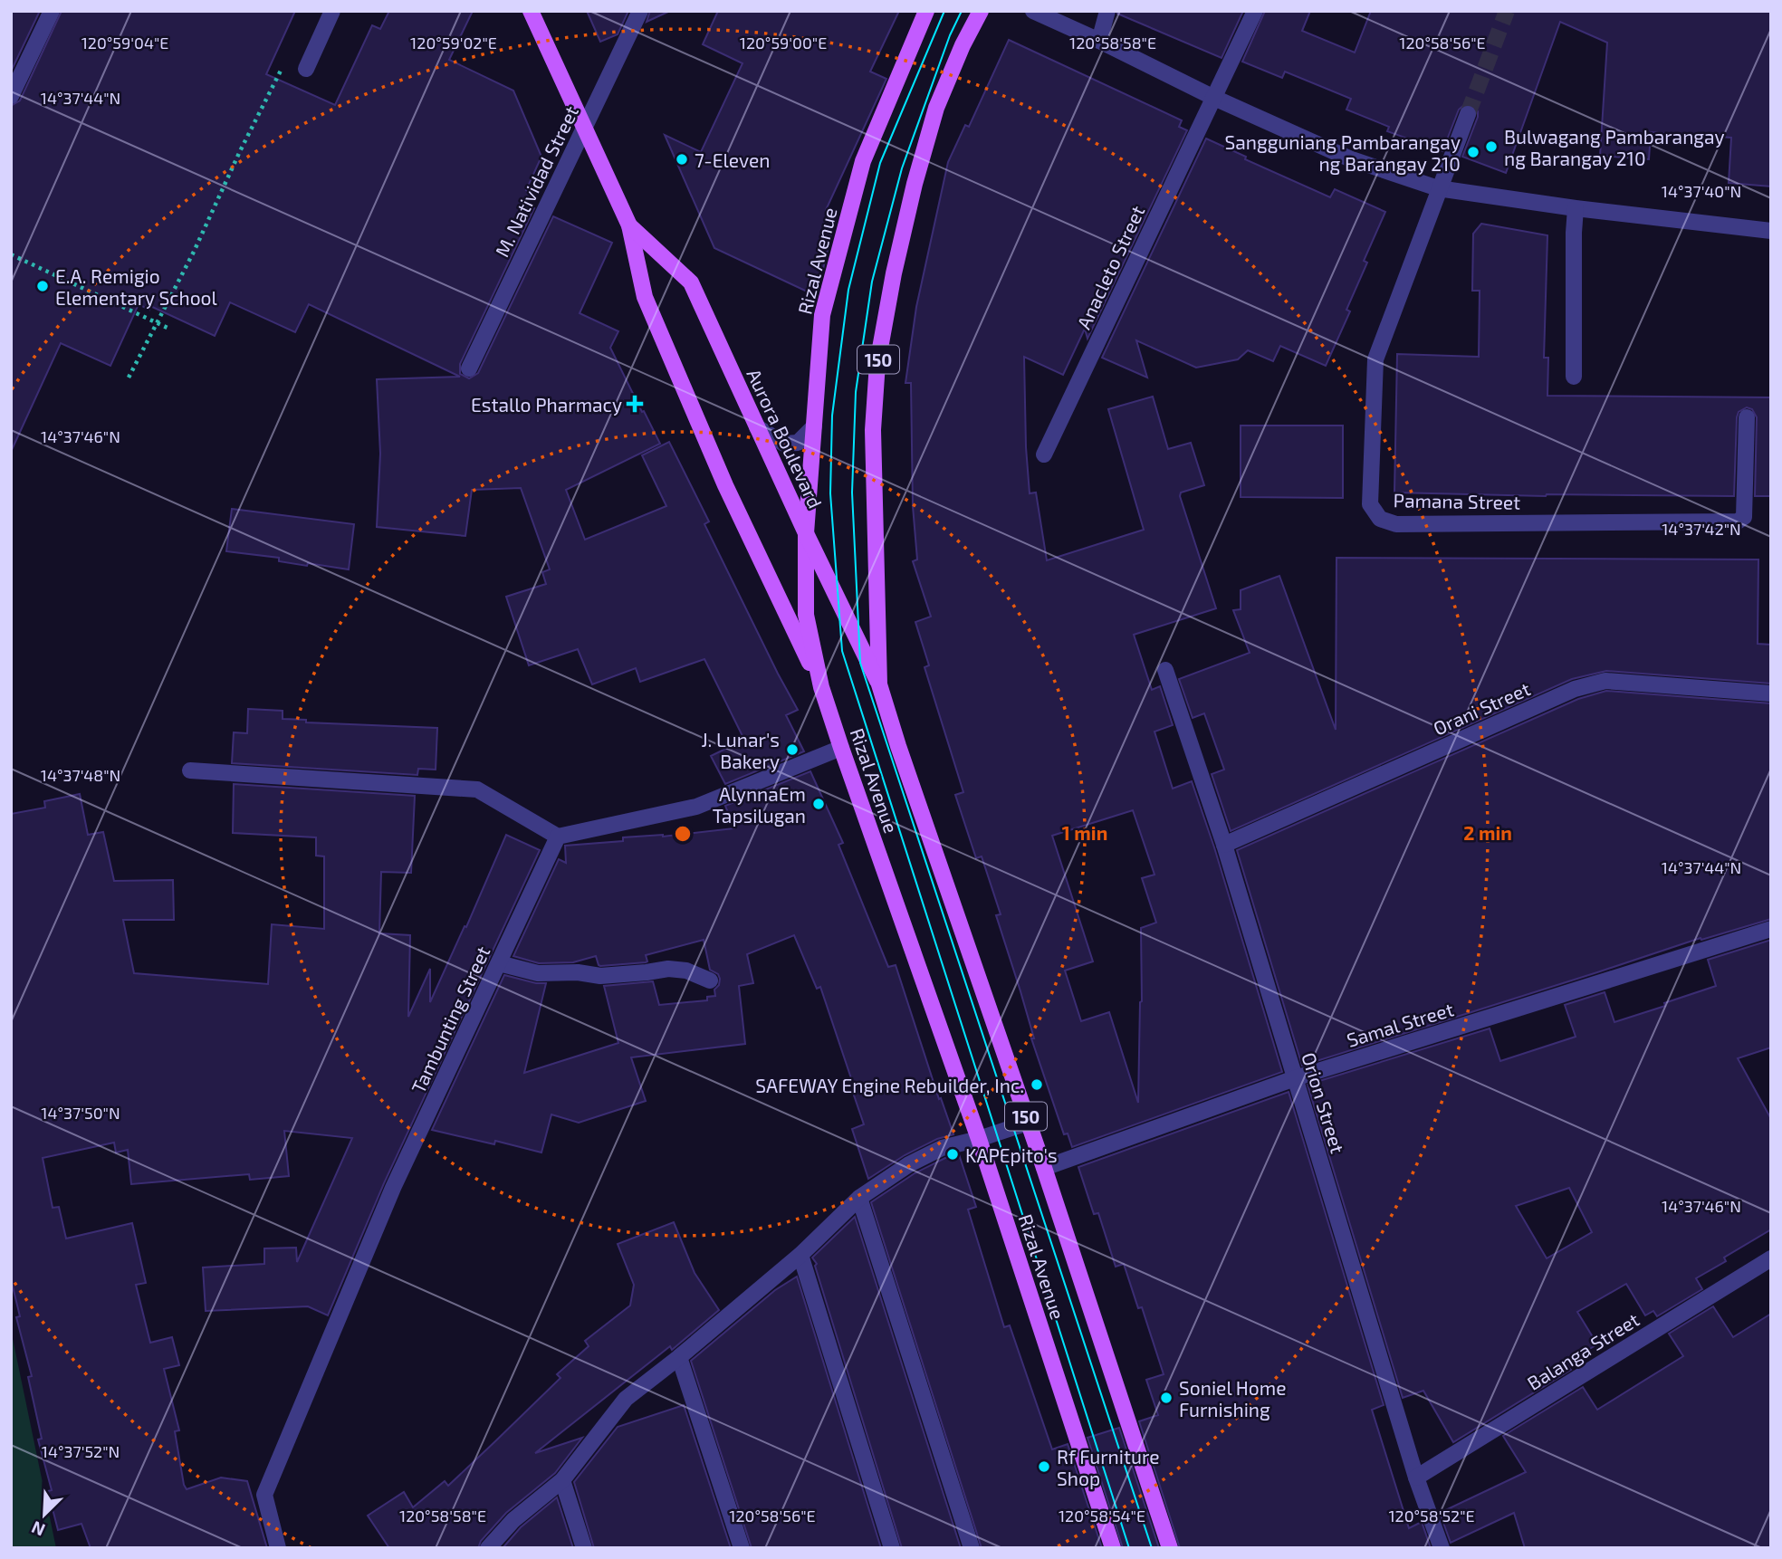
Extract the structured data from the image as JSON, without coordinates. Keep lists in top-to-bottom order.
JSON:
{
  "streets": {
    "main road": ["Rizal Avenue", "150", "Aurora Boulevard"],
    "street": [
      "M. Natividad Street",
      "Anacleto Street",
      "Pamana Street",
      "Orani Street",
      "Tambunting Street",
      "Samal Street",
      "Orion Street",
      "Balanga Street"
    ]
  },
  "crossings": [
    ["M. Natividad Street", "Aurora Boulevard"],
    ["Rizal Avenue", "Aurora Boulevard"],
    ["Rizal Avenue", "Samal Street"],
    ["Orani Street", "Orion Street"],
    ["Samal Street", "Orion Street"],
    ["Orion Street", "Balanga Street"]
  ],
  "places": {
    "other": [
      "Bulwagang Pambarangay ng Barangay 210",
      "Sangguniang Pambarangay ng Barangay 210",
      "7-Eleven",
      "E.A. Remigio Elementary School",
      "J. Lunar's Bakery",
      "AlynnaEm Tapsilugan",
      "SAFEWAY Engine Rebuilder, Inc.",
      "KAPEpito's",
      "Soniel Home Furnishing",
      "Rf Furniture Shop"
    ],
    "health": ["Estallo Pharmacy"]
  },
  "north": "bottom left",
  "coordinates": [
    "120°59'04\"E",
    "120°59'02\"E",
    "120°59'00\"E",
    "120°58'58\"E",
    "120°58'56\"E",
    "14°37'44\"N",
    "14°37'40\"N",
    "14°37'46\"N",
    "14°37'42\"N",
    "14°37'48\"N",
    "14°37'50\"N",
    "14°37'52\"N",
    "120°58'54\"E",
    "120°58'52\"E"
  ],
  "rings": ["1 min", "2 min"]
}
